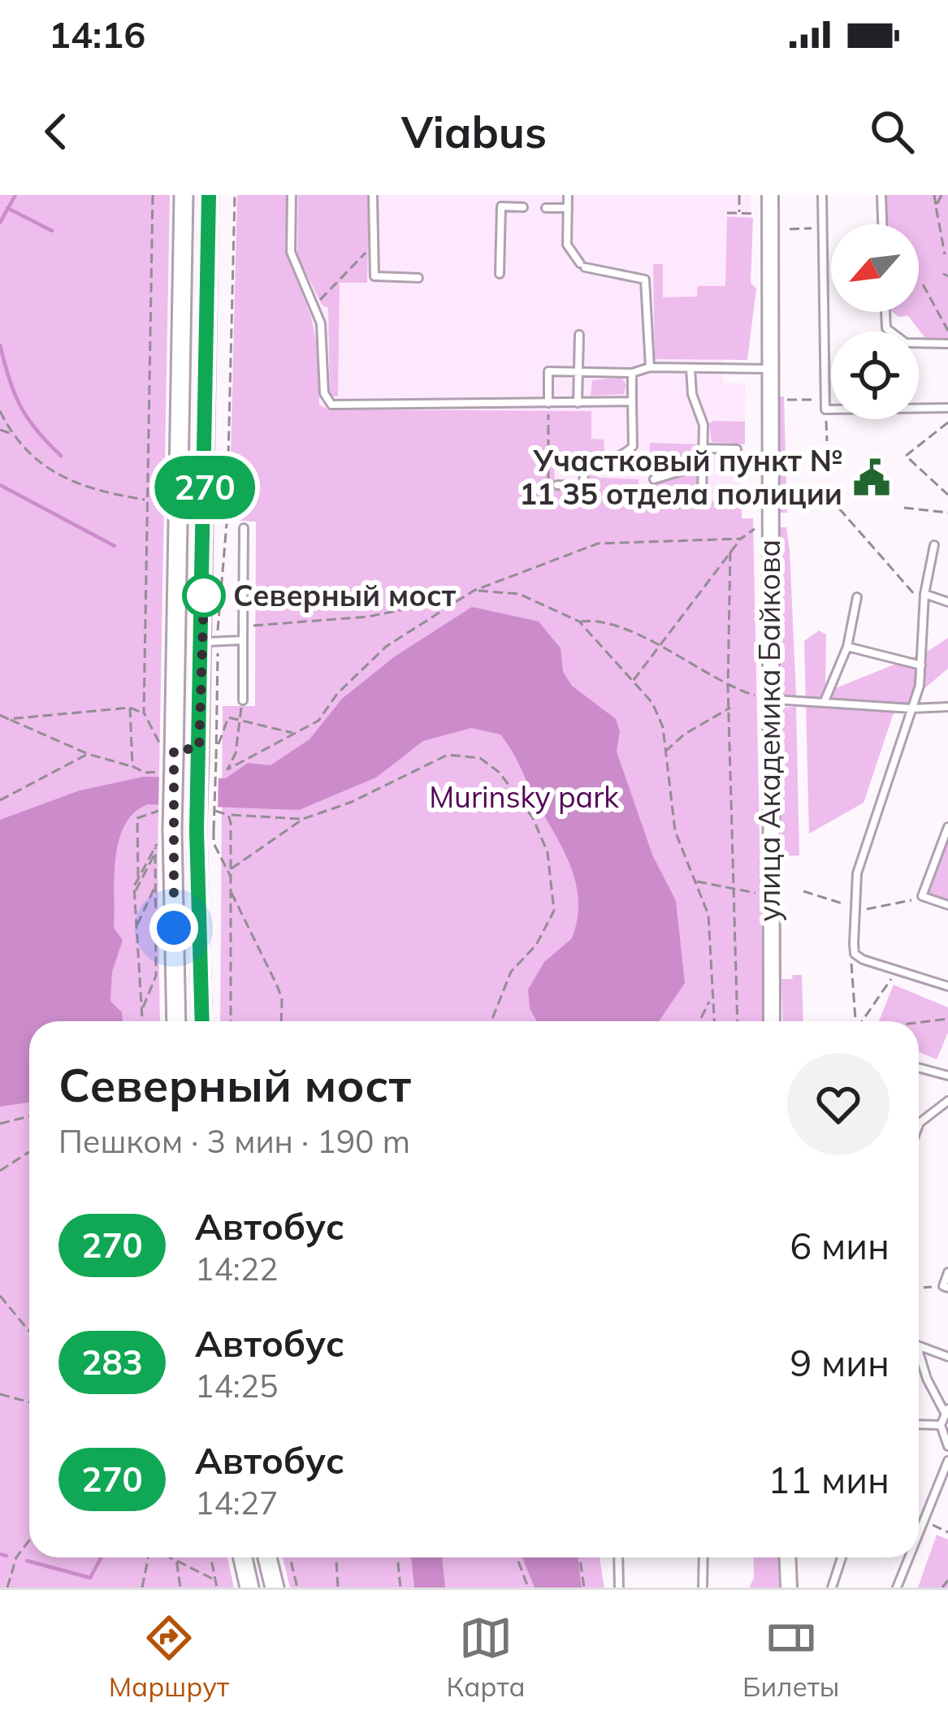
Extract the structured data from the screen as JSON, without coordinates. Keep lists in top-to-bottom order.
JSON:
{
  "streets": {
    "street": ["улица Академика Байкова"]
  },
  "parks": ["Murinsky park"],
  "places": {
    "public building": ["Участковый пункт № 11 35 отдела полиции"],
    "other": ["Северный мост"]
  },
  "lines": ["bus line 270"],
  "north": "bottom left",
  "page": {
    "status": "14:16",
    "header": "Viabus",
    "on_map": "270",
    "heading": ["Северный мост", "Пешком · 3 мин · 190 m"],
    "list": [
      {
        "mark": "270",
        "name": "Автобус",
        "note": "14:22",
        "value": "6 мин"
      },
      {
        "mark": "283",
        "name": "Автобус",
        "note": "14:25",
        "value": "9 мин"
      },
      {
        "mark": "270",
        "name": "Автобус",
        "note": "14:27",
        "value": "11 мин"
      }
    ],
    "tabs": ["Маршрут", "Карта", "Билеты"]
  }
}
